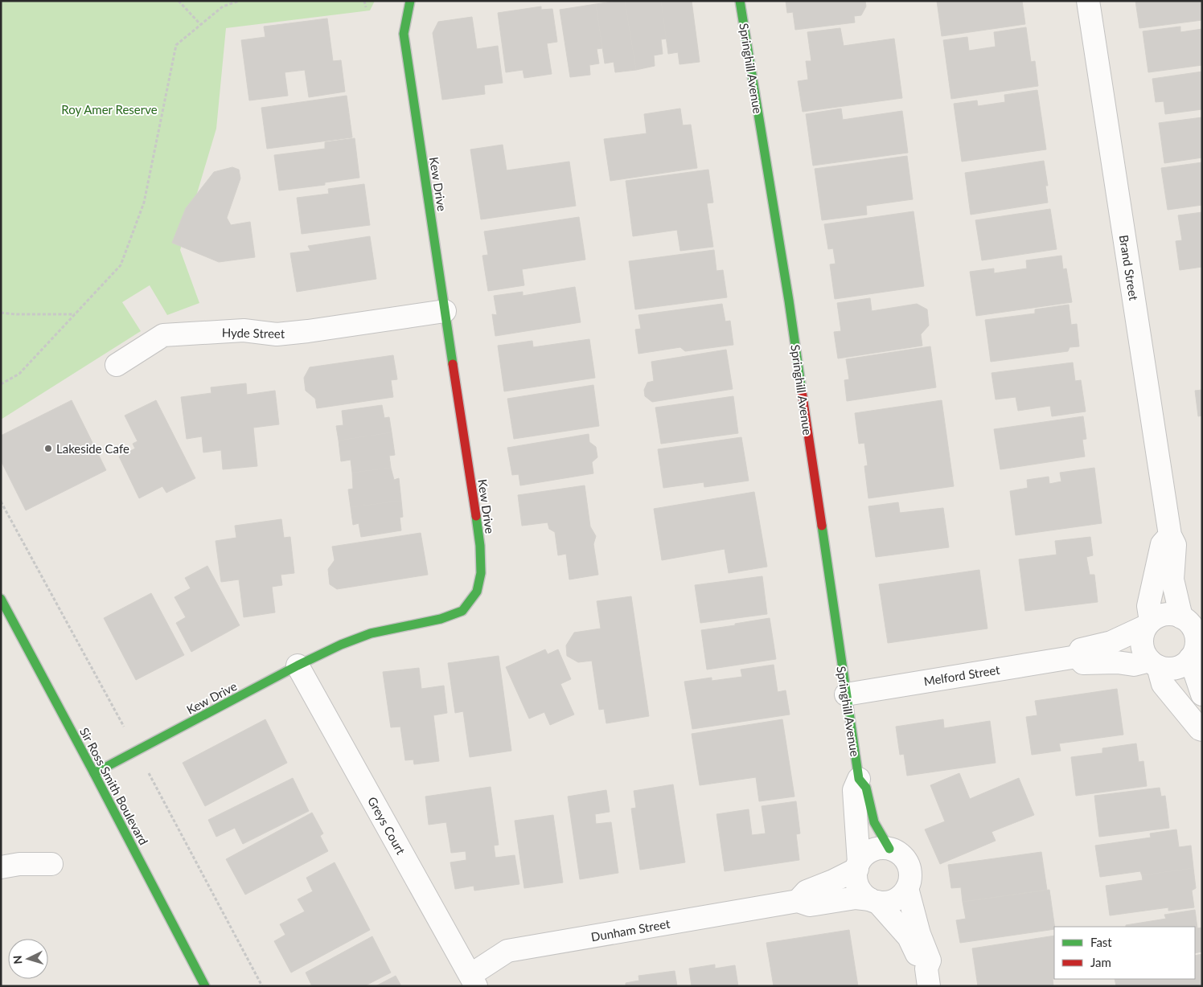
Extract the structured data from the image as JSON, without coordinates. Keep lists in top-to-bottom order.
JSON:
{
  "streets": {
    "street": [
      "Springhill Avenue",
      "Kew Drive",
      "Brand Street",
      "Hyde Street",
      "Melford Street",
      "Sir Ross Smith Boulevard",
      "Greys Court",
      "Dunham Street"
    ]
  },
  "crossings": [
    ["Springhill Avenue", "Melford Street"],
    ["Springhill Avenue", "Dunham Street"],
    ["Kew Drive", "Hyde Street"],
    ["Kew Drive", "Sir Ross Smith Boulevard"],
    ["Kew Drive", "Greys Court"],
    ["Brand Street", "Melford Street"],
    ["Greys Court", "Dunham Street"]
  ],
  "parks": ["Roy Amer Reserve"],
  "places": ["Lakeside Cafe"],
  "legend": ["Fast", "Jam"],
  "north": "left"
}
